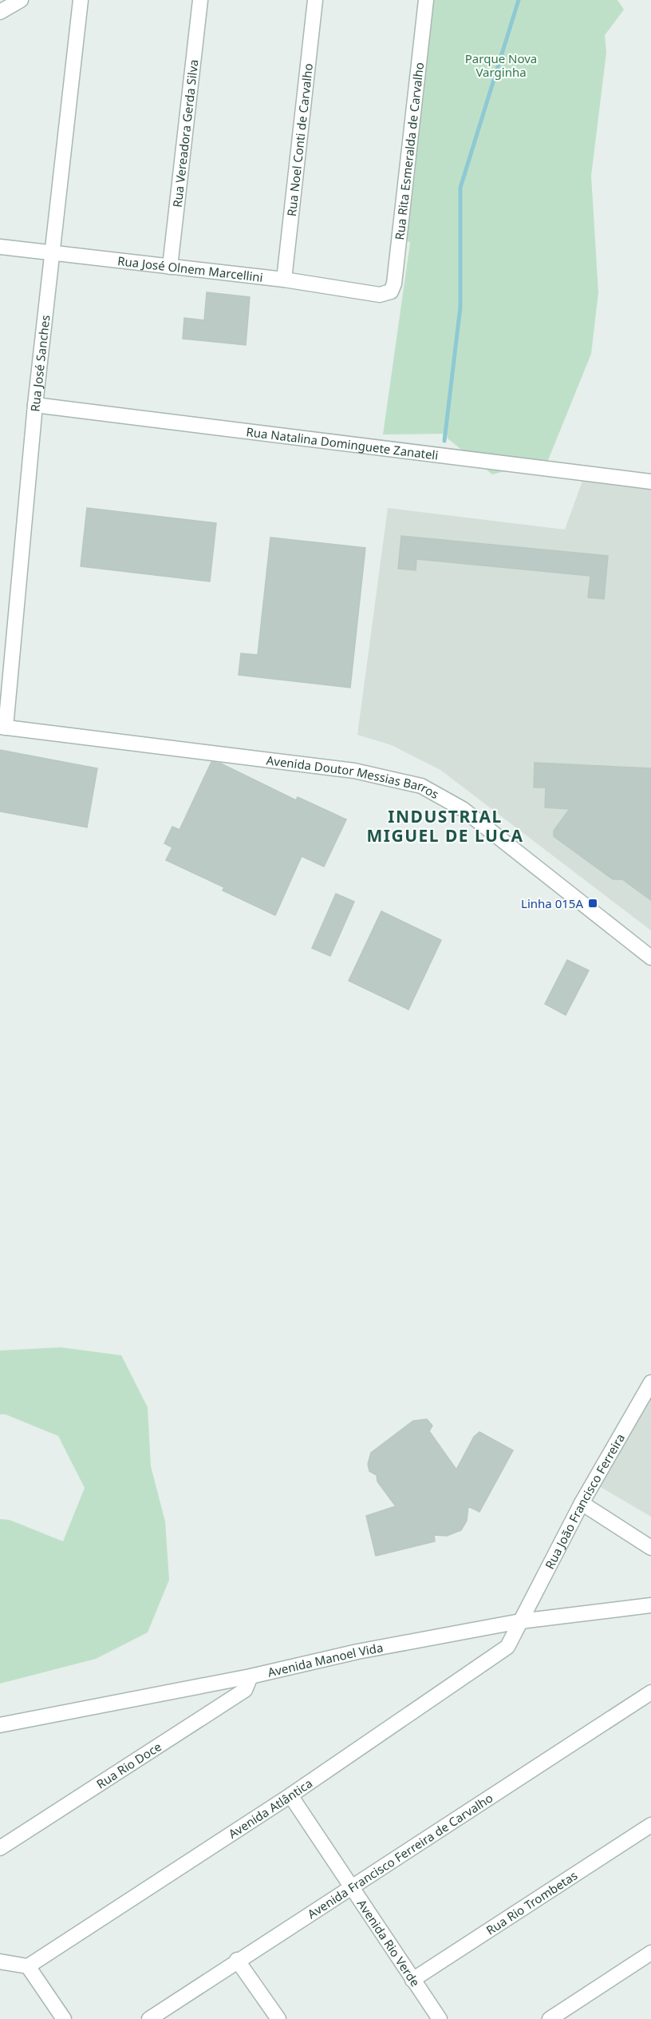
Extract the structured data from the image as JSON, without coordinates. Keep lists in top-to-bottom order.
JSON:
{
  "streets": {
    "street": [
      "Rua Vereadora Gerda Silva",
      "Rua Noel Conti de Carvalho",
      "Rua Rita Esmeralda de Carvalho",
      "Rua José Olnem Marcellini",
      "Rua José Sanches",
      "Rua Natalina Dominguete Zanateli",
      "Avenida Doutor Messias Barros",
      "Rua João Francisco Ferreira",
      "Avenida Manoel Vida",
      "Rua Rio Doce",
      "Avenida Atlântica",
      "Avenida Francisco Ferreira de Carvalho",
      "Rua Rio Trombetas",
      "Avenida Rio Verde"
    ]
  },
  "crossings": [
    ["Rua Vereadora Gerda Silva", "Rua José Olnem Marcellini"],
    ["Rua Noel Conti de Carvalho", "Rua José Olnem Marcellini"],
    ["Rua Rita Esmeralda de Carvalho", "Rua José Olnem Marcellini"],
    ["Rua José Olnem Marcellini", "Rua José Sanches"],
    ["Rua José Sanches", "Rua Natalina Dominguete Zanateli"],
    ["Rua José Sanches", "Avenida Doutor Messias Barros"],
    ["Rua João Francisco Ferreira", "Avenida Manoel Vida"],
    ["Rua João Francisco Ferreira", "Avenida Atlântica"],
    ["Avenida Manoel Vida", "Rua Rio Doce"],
    ["Avenida Manoel Vida", "Avenida Atlântica"],
    ["Avenida Atlântica", "Avenida Rio Verde"],
    ["Avenida Francisco Ferreira de Carvalho", "Avenida Rio Verde"],
    ["Rua Rio Trombetas", "Avenida Rio Verde"]
  ],
  "districts": ["INDUSTRIAL MIGUEL DE LUCA"],
  "parks": ["Parque Nova Varginha"],
  "places": {
    "transit": ["Linha 015A"]
  }
}
